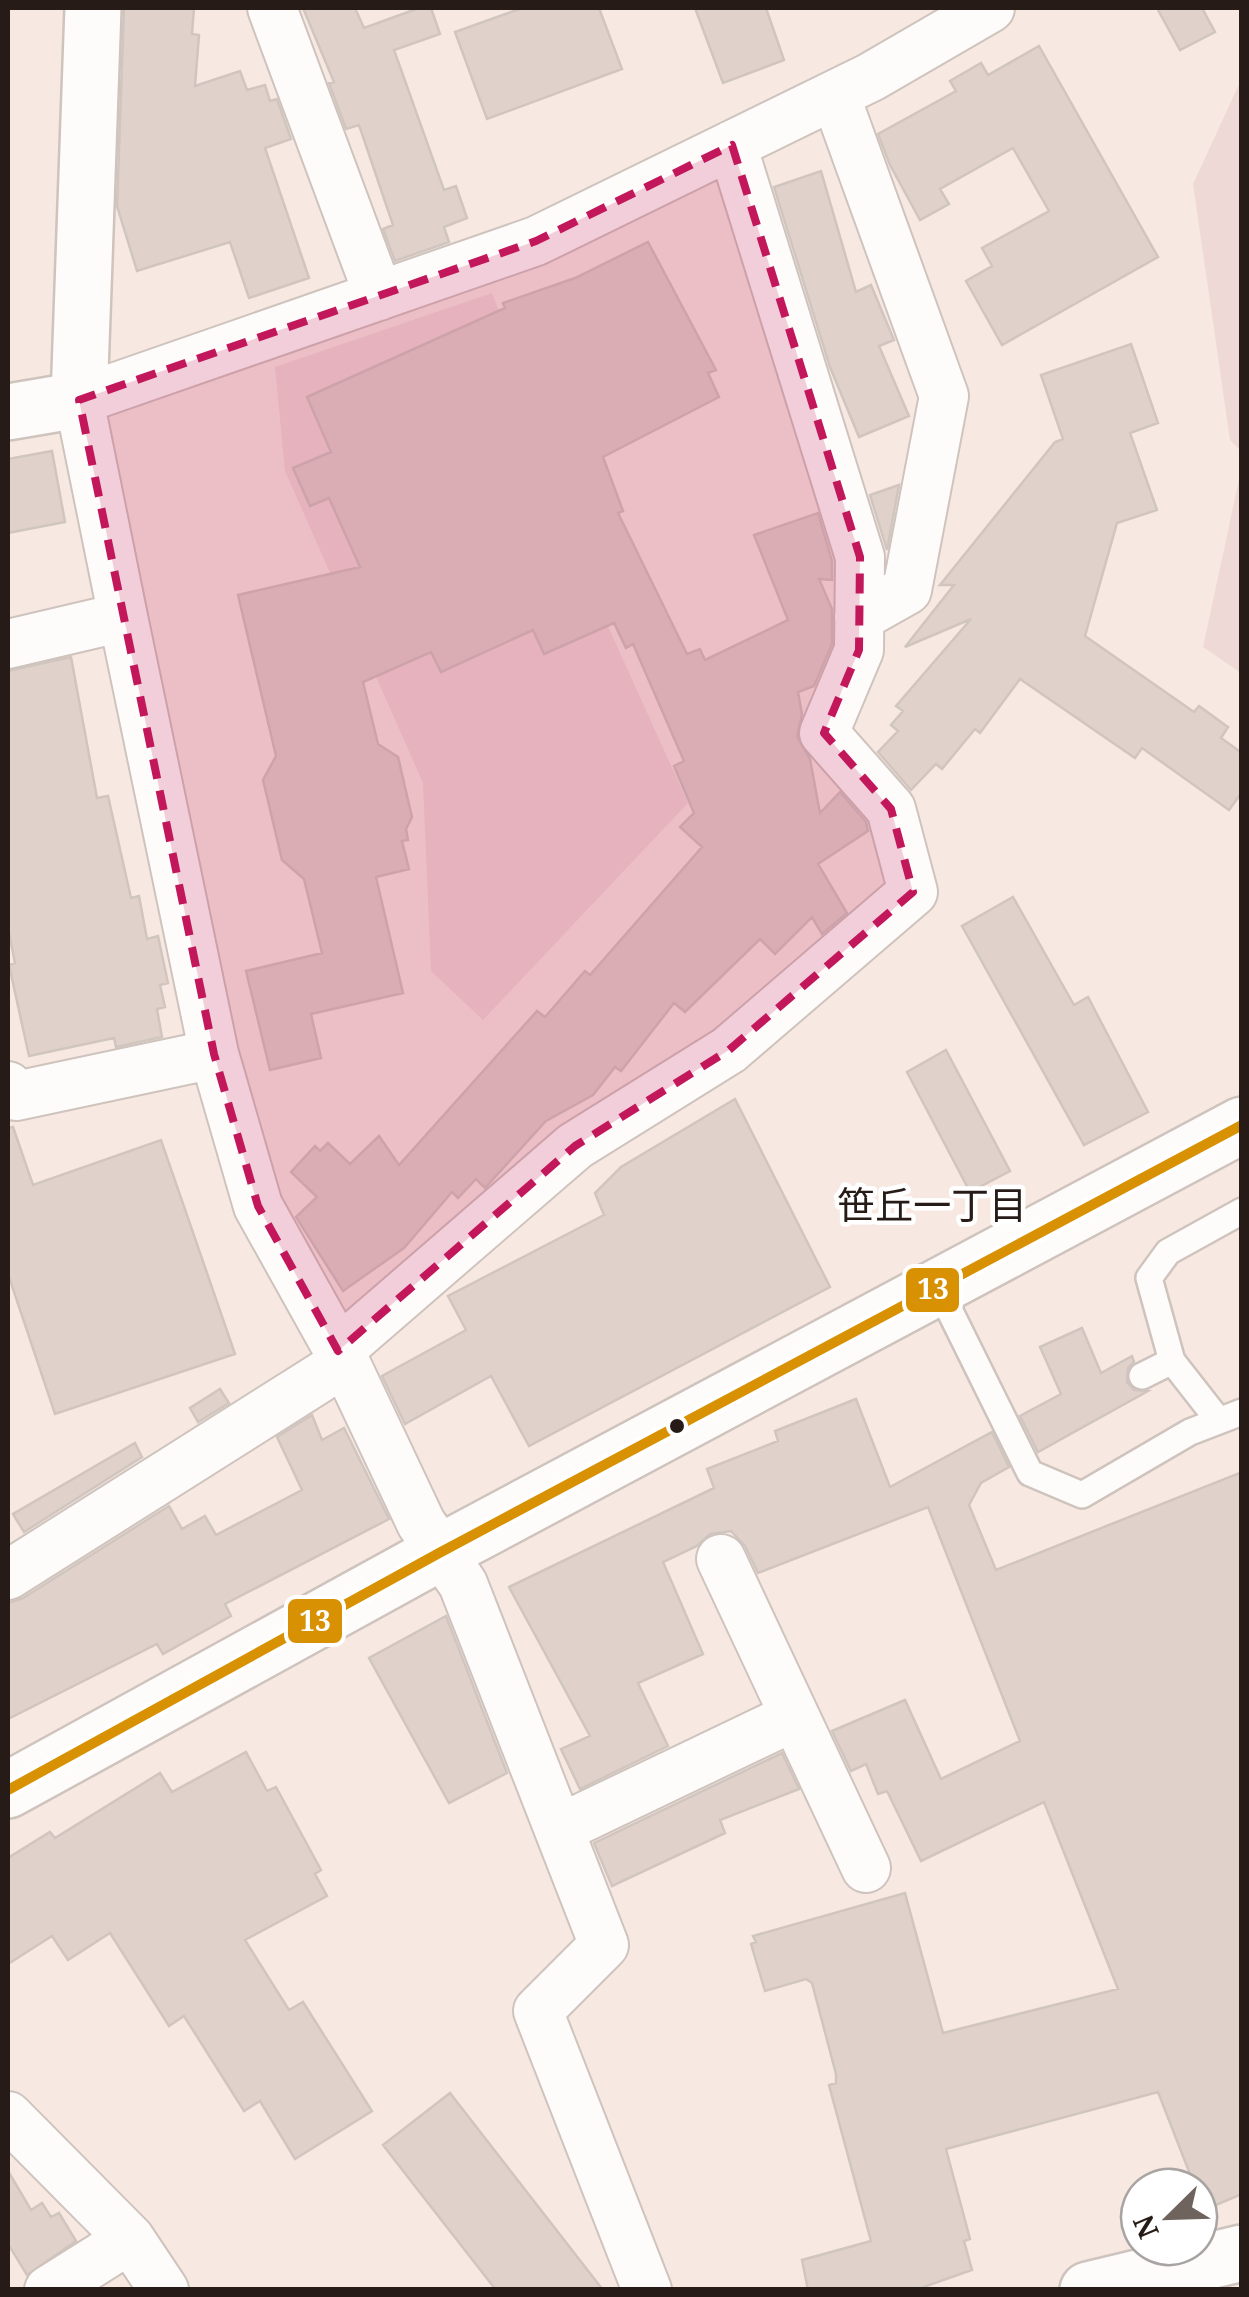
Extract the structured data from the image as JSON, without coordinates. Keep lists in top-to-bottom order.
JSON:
{
  "districts": ["笹丘一丁目"],
  "lines": ["transit line 13"],
  "north": "bottom left"
}
